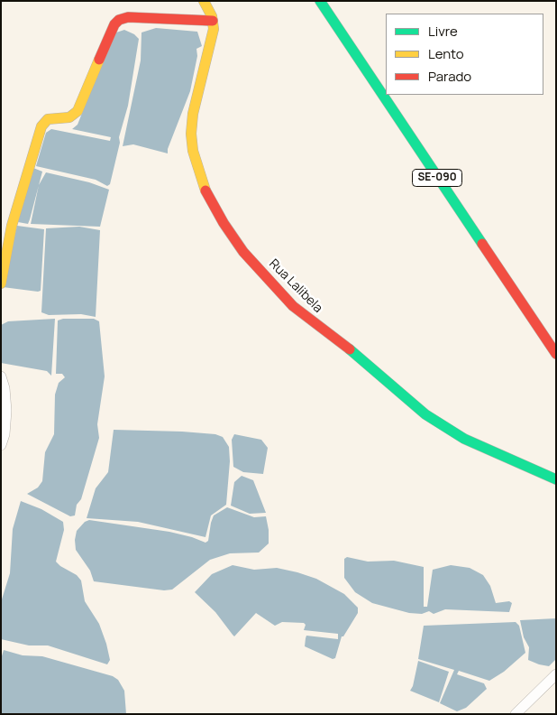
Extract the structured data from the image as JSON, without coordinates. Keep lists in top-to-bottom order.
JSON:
{
  "streets": {
    "street": ["SE-090", "Rua Lalibela"]
  },
  "legend": ["Livre", "Lento", "Parado"]
}
